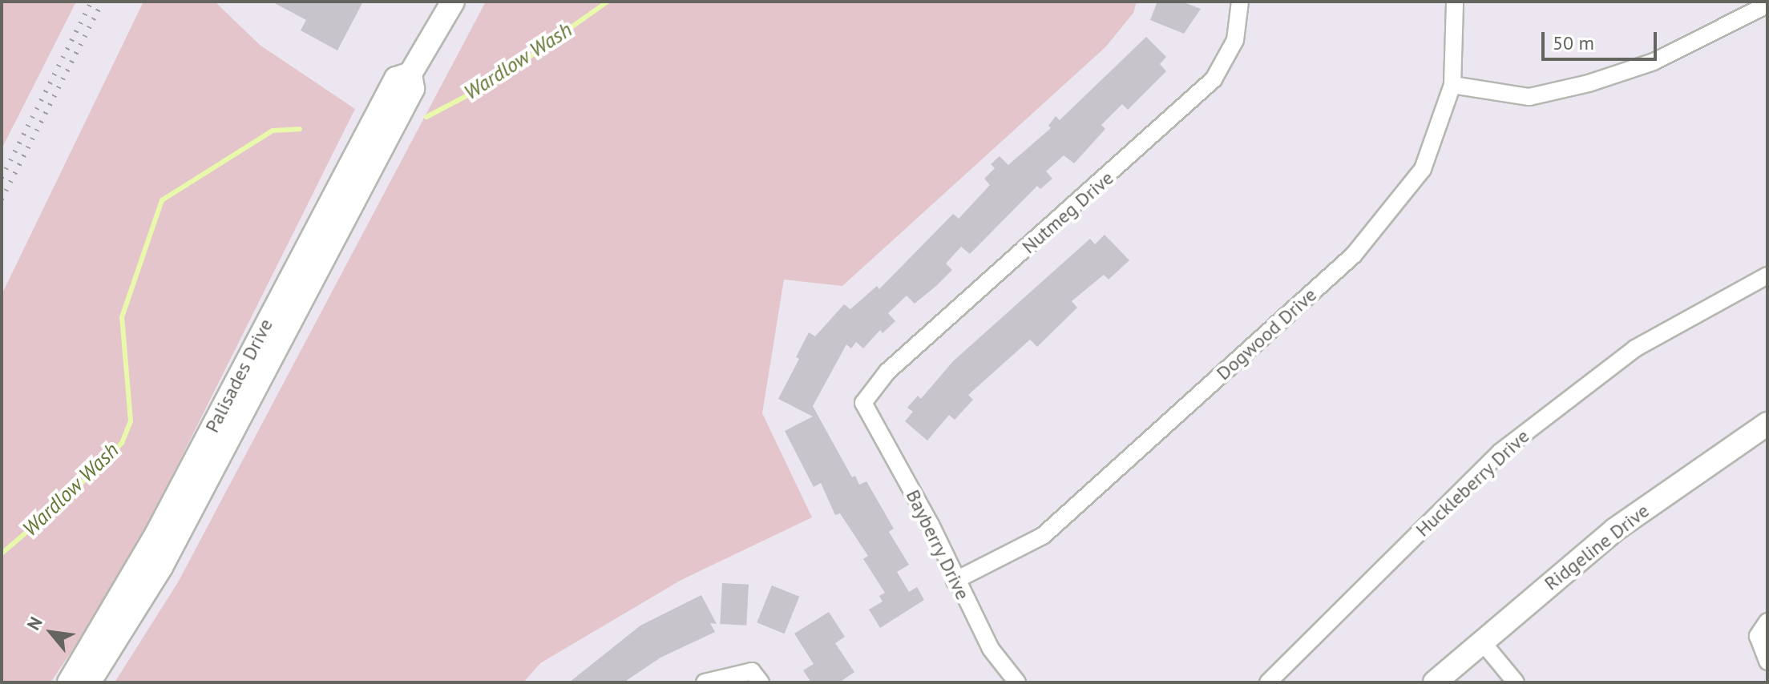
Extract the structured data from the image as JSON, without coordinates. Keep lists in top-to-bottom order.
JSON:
{
  "streets": {
    "street": [
      "Nutmeg Drive",
      "Dogwood Drive",
      "Palisades Drive",
      "Huckleberry Drive",
      "Bayberry Drive",
      "Ridgeline Drive"
    ]
  },
  "crossings": [
    ["Nutmeg Drive", "Bayberry Drive"],
    ["Dogwood Drive", "Bayberry Drive"]
  ],
  "water": ["Wardlow Wash"],
  "scale_bar": "50 m",
  "north": "top left"
}
